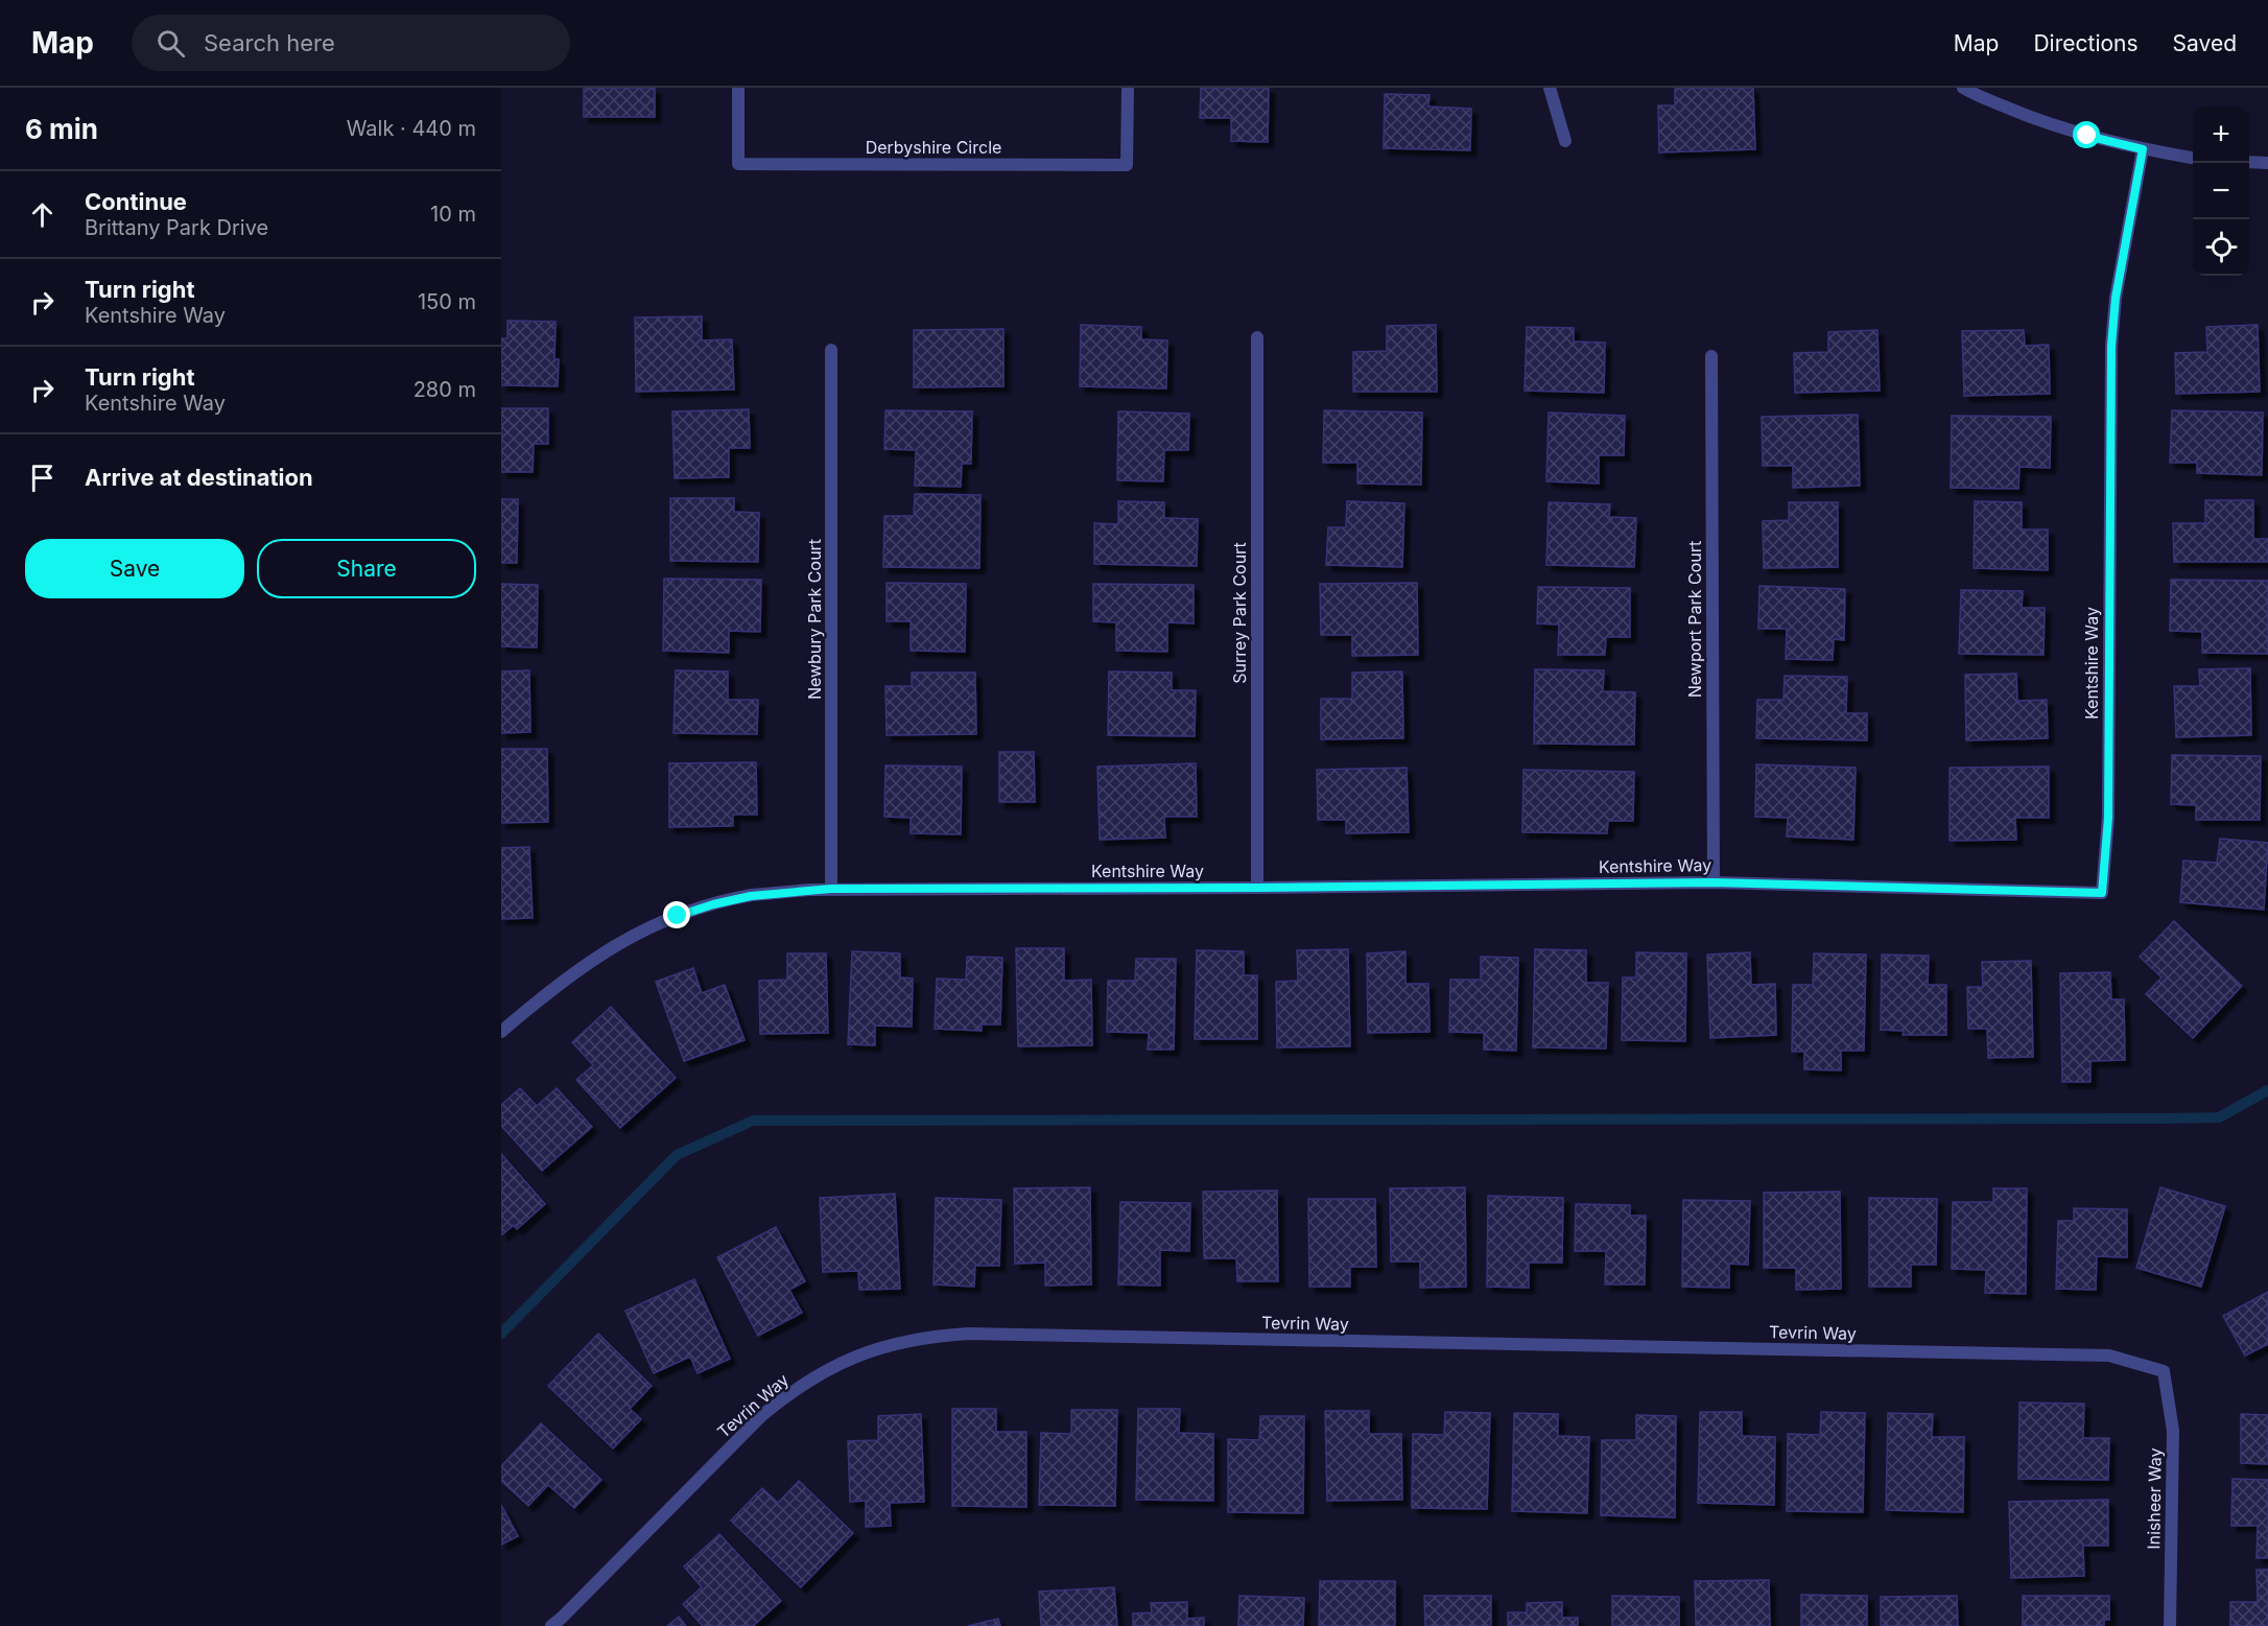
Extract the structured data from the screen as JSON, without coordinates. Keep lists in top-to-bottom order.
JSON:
{
  "streets": {
    "street": [
      "Derbyshire Circle",
      "Surrey Park Court",
      "Newbury Park Court",
      "Newport Park Court",
      "Kentshire Way",
      "Tevrin Way",
      "Inisheer Way"
    ]
  },
  "crossings": [
    ["Surrey Park Court", "Kentshire Way"],
    ["Newbury Park Court", "Kentshire Way"],
    ["Newport Park Court", "Kentshire Way"],
    ["Tevrin Way", "Inisheer Way"]
  ],
  "page": {
    "header": "Map",
    "search": "Search here",
    "nav": ["Map", "Directions", "Saved"],
    "heading": ["6 min", "Walk · 440 m"],
    "map_buttons": ["+", "−"],
    "list": [
      ["Continue", "Brittany Park Drive", "10 m"],
      ["Turn right", "Kentshire Way", "150 m"],
      ["Turn right", "Kentshire Way", "280 m"],
      "Arrive at destination"
    ],
    "buttons": ["Save", "Share"]
  }
}
